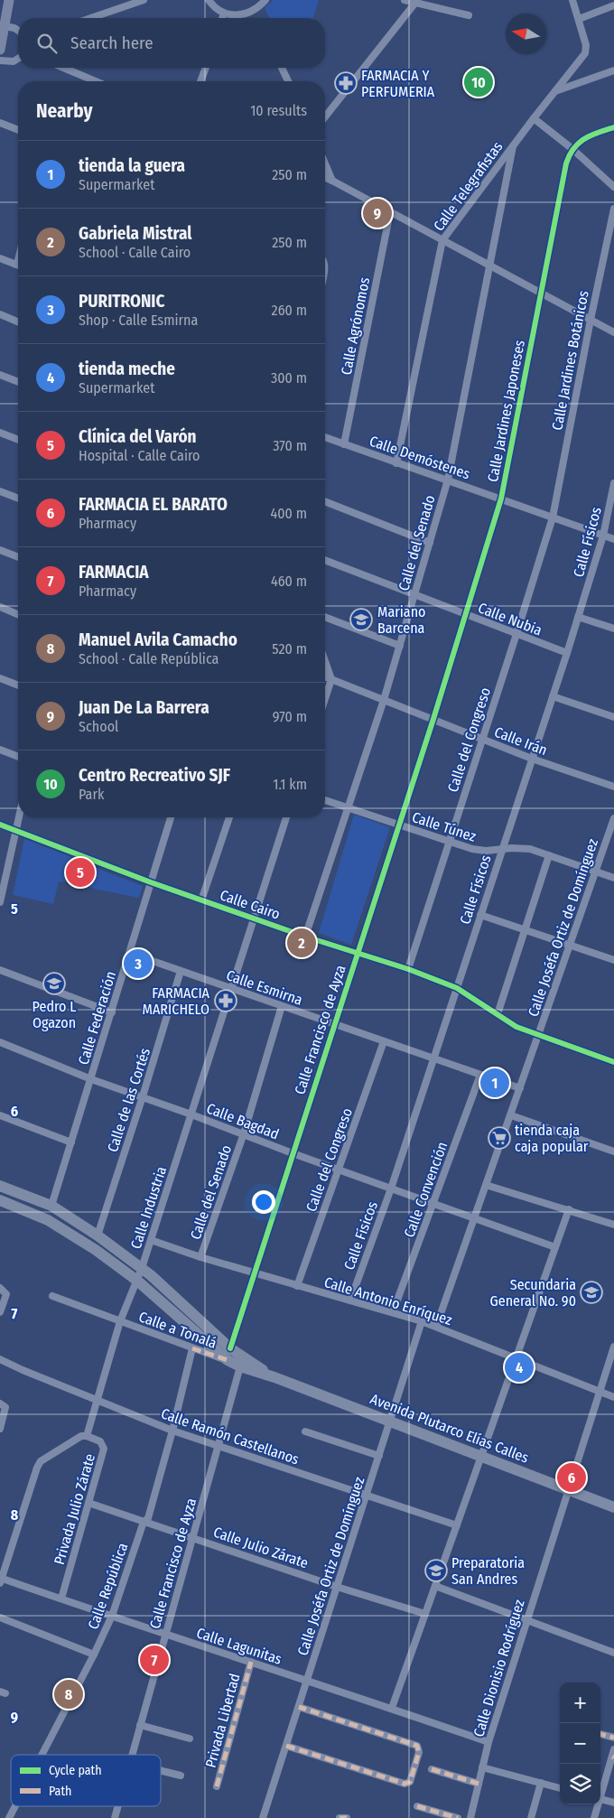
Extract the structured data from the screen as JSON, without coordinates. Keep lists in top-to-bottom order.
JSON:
{
  "streets": {
    "main road": ["Avenida Plutarco Elías Calles"],
    "street": [
      "Calle Telegrafistas",
      "Calle Agrónomos",
      "Calle Jardines Botánicos",
      "Calle Jardines Japoneses",
      "Calle Demóstenes",
      "Calle Físicos",
      "Calle del Senado",
      "Calle Nubia",
      "Calle del Congreso",
      "Calle Irán",
      "Calle Túnez",
      "Calle Cairo",
      "Calle Joséfa Ortiz de Domínguez",
      "Calle Esmirna",
      "Calle Federación",
      "Calle Francisco de Ayza",
      "Calle de las Cortés",
      "Calle Bagdad",
      "Calle Convención",
      "Calle Industria",
      "Calle Antonio Enríquez",
      "Calle a Tonalá",
      "Calle Ramón Castellanos",
      "Privada Julio Zárate",
      "Calle Julio Zárate",
      "Calle República",
      "Calle Lagunitas",
      "Calle Dionisio Rodríguez",
      "Privada Libertad"
    ]
  },
  "crossings": [
    ["Calle Telegrafistas", "Calle Demóstenes"],
    ["Calle Telegrafistas", "Calle del Senado"],
    ["Calle Agrónomos", "Calle Demóstenes"],
    ["Calle Jardines Botánicos", "Calle Demóstenes"],
    ["Calle Jardines Botánicos", "Calle del Congreso"],
    ["Calle Jardines Japoneses", "Calle Demóstenes"],
    ["Calle Jardines Japoneses", "Calle Nubia"],
    ["Calle Jardines Japoneses", "Calle Irán"],
    ["Calle Jardines Japoneses", "Calle Francisco de Ayza"],
    ["Calle Demóstenes", "Calle Físicos"],
    ["Calle Demóstenes", "Calle del Senado"],
    ["Calle Demóstenes", "Calle del Congreso"],
    ["Calle Físicos", "Calle Nubia"],
    ["Calle Físicos", "Calle Irán"],
    ["Calle Físicos", "Calle Túnez"],
    ["Calle Físicos", "Calle Cairo"],
    ["Calle Físicos", "Calle Esmirna"],
    ["Calle Físicos", "Calle Bagdad"],
    ["Calle Físicos", "Calle Antonio Enríquez"],
    ["Calle del Senado", "Calle Nubia"],
    ["Calle del Senado", "Calle Irán"],
    ["Calle del Senado", "Calle Túnez"],
    ["Calle del Senado", "Calle Cairo"],
    ["Calle del Senado", "Calle Esmirna"],
    ["Calle del Senado", "Calle Bagdad"],
    ["Calle del Senado", "Calle Antonio Enríquez"],
    ["Calle Nubia", "Calle del Congreso"],
    ["Calle del Congreso", "Calle Irán"],
    ["Calle del Congreso", "Calle Túnez"],
    ["Calle del Congreso", "Calle Cairo"],
    ["Calle del Congreso", "Calle Esmirna"],
    ["Calle del Congreso", "Calle Bagdad"],
    ["Calle del Congreso", "Calle Antonio Enríquez"],
    ["Calle Irán", "Calle Francisco de Ayza"],
    ["Calle Túnez", "Calle Joséfa Ortiz de Domínguez"],
    ["Calle Túnez", "Calle Francisco de Ayza"],
    ["Calle Cairo", "Calle Joséfa Ortiz de Domínguez"],
    ["Calle Cairo", "Calle Federación"],
    ["Calle Cairo", "Calle Francisco de Ayza"],
    ["Calle Cairo", "Calle Industria"],
    ["Calle Joséfa Ortiz de Domínguez", "Calle Esmirna"],
    ["Calle Joséfa Ortiz de Domínguez", "Calle Bagdad"],
    ["Calle Joséfa Ortiz de Domínguez", "Calle Antonio Enríquez"],
    ["Calle Joséfa Ortiz de Domínguez", "Avenida Plutarco Elías Calles"],
    ["Calle Joséfa Ortiz de Domínguez", "Calle Ramón Castellanos"],
    ["Calle Joséfa Ortiz de Domínguez", "Calle Julio Zárate"],
    ["Calle Joséfa Ortiz de Domínguez", "Calle Lagunitas"],
    ["Calle Esmirna", "Calle Federación"],
    ["Calle Esmirna", "Calle Francisco de Ayza"],
    ["Calle Esmirna", "Calle de las Cortés"],
    ["Calle Esmirna", "Calle Convención"],
    ["Calle Esmirna", "Calle Industria"],
    ["Calle Federación", "Calle Bagdad"],
    ["Calle Federación", "Avenida Plutarco Elías Calles"],
    ["Calle Francisco de Ayza", "Calle Bagdad"],
    ["Calle Francisco de Ayza", "Calle Antonio Enríquez"],
    ["Calle Francisco de Ayza", "Calle a Tonalá"],
    ["Calle Francisco de Ayza", "Avenida Plutarco Elías Calles"],
    ["Calle Francisco de Ayza", "Calle Ramón Castellanos"],
    ["Calle Francisco de Ayza", "Calle Julio Zárate"],
    ["Calle Francisco de Ayza", "Calle Lagunitas"],
    ["Calle de las Cortés", "Calle Bagdad"],
    ["Calle de las Cortés", "Avenida Plutarco Elías Calles"],
    ["Calle Bagdad", "Calle Convención"],
    ["Calle Bagdad", "Calle Industria"],
    ["Calle Convención", "Calle Antonio Enríquez"],
    ["Calle Industria", "Calle Antonio Enríquez"],
    ["Calle Industria", "Calle a Tonalá"],
    ["Calle Industria", "Avenida Plutarco Elías Calles"],
    ["Calle Industria", "Calle Ramón Castellanos"],
    ["Calle Industria", "Privada Julio Zárate"],
    ["Calle Antonio Enríquez", "Calle Dionisio Rodríguez"],
    ["Calle a Tonalá", "Avenida Plutarco Elías Calles"],
    ["Calle a Tonalá", "Calle República"],
    ["Avenida Plutarco Elías Calles", "Calle Dionisio Rodríguez"],
    ["Calle Ramón Castellanos", "Calle República"],
    ["Privada Julio Zárate", "Calle Julio Zárate"],
    ["Privada Julio Zárate", "Calle Lagunitas"],
    ["Calle Julio Zárate", "Calle República"],
    ["Calle República", "Calle Lagunitas"],
    ["Calle Lagunitas", "Calle Dionisio Rodríguez"],
    ["Calle Lagunitas", "Privada Libertad"]
  ],
  "places": {
    "pharmacy": ["FARMACIA Y PERFUMERIA", "FARMACIA MARICHELO"],
    "school or university": [
      "Mariano Barcena",
      "Pedro L Ogazon",
      "Secundaria General No. 90",
      "Preparatoria San Andres"
    ],
    "supermarket": ["tienda caja caja popular"]
  },
  "legend": ["Cycle path", "Path"],
  "north": "left",
  "page": {
    "search": "Search here",
    "pins": [
      "10",
      "9",
      "5",
      "2",
      "3",
      "1",
      "4",
      "6",
      "7",
      "8"
    ],
    "heading": ["Nearby", "10 results"],
    "list": [
      {
        "mark": "1",
        "name": "tienda la guera",
        "note": "Supermarket",
        "value": "250 m"
      },
      {
        "mark": "2",
        "name": "Gabriela Mistral",
        "note": "School · Calle Cairo",
        "value": "250 m"
      },
      {
        "mark": "3",
        "name": "PURITRONIC",
        "note": "Shop · Calle Esmirna",
        "value": "260 m"
      },
      {
        "mark": "4",
        "name": "tienda meche",
        "note": "Supermarket",
        "value": "300 m"
      },
      {
        "mark": "5",
        "name": "Clínica del Varón",
        "note": "Hospital · Calle Cairo",
        "value": "370 m"
      },
      {
        "mark": "6",
        "name": "FARMACIA EL BARATO",
        "note": "Pharmacy",
        "value": "400 m"
      },
      {
        "mark": "7",
        "name": "FARMACIA",
        "note": "Pharmacy",
        "value": "460 m"
      },
      {
        "mark": "8",
        "name": "Manuel Avila Camacho",
        "note": "School · Calle República",
        "value": "520 m"
      },
      {
        "mark": "9",
        "name": "Juan De La Barrera",
        "note": "School",
        "value": "970 m"
      },
      {
        "mark": "10",
        "name": "Centro Recreativo SJF",
        "note": "Park",
        "value": "1.1 km"
      }
    ],
    "map_buttons": ["+", "−"]
  },
  "grid": {
    "rows": [
      "5",
      "6",
      "7",
      "8",
      "9"
    ]
  }
}
